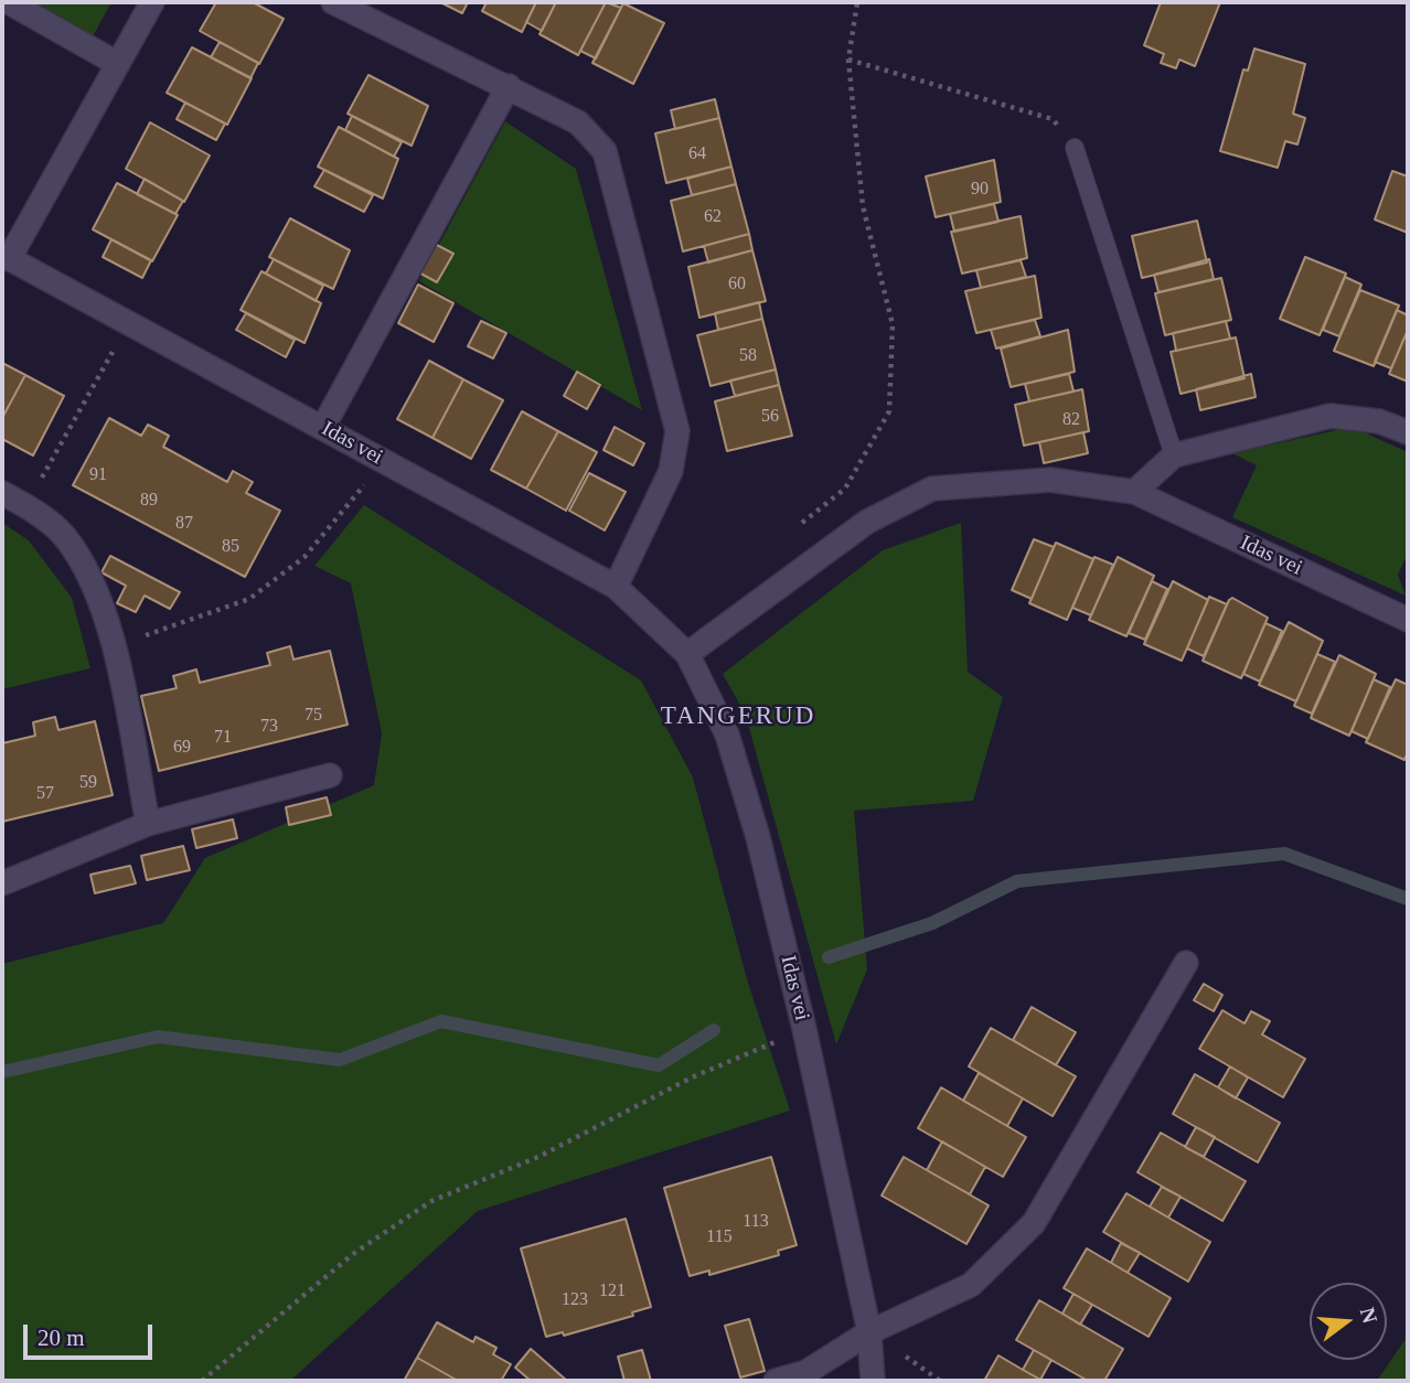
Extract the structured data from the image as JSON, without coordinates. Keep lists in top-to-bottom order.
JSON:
{
  "streets": {
    "street": ["Idas vei"]
  },
  "districts": ["TANGERUD"],
  "house_numbers": [
    "64",
    "90",
    "62",
    "60",
    "58",
    "56",
    "82",
    "91",
    "89",
    "87",
    "85",
    "75",
    "73",
    "71",
    "69",
    "59",
    "57",
    "113",
    "115",
    "121",
    "123"
  ],
  "scale_bar": "20 m",
  "north": "right"
}
